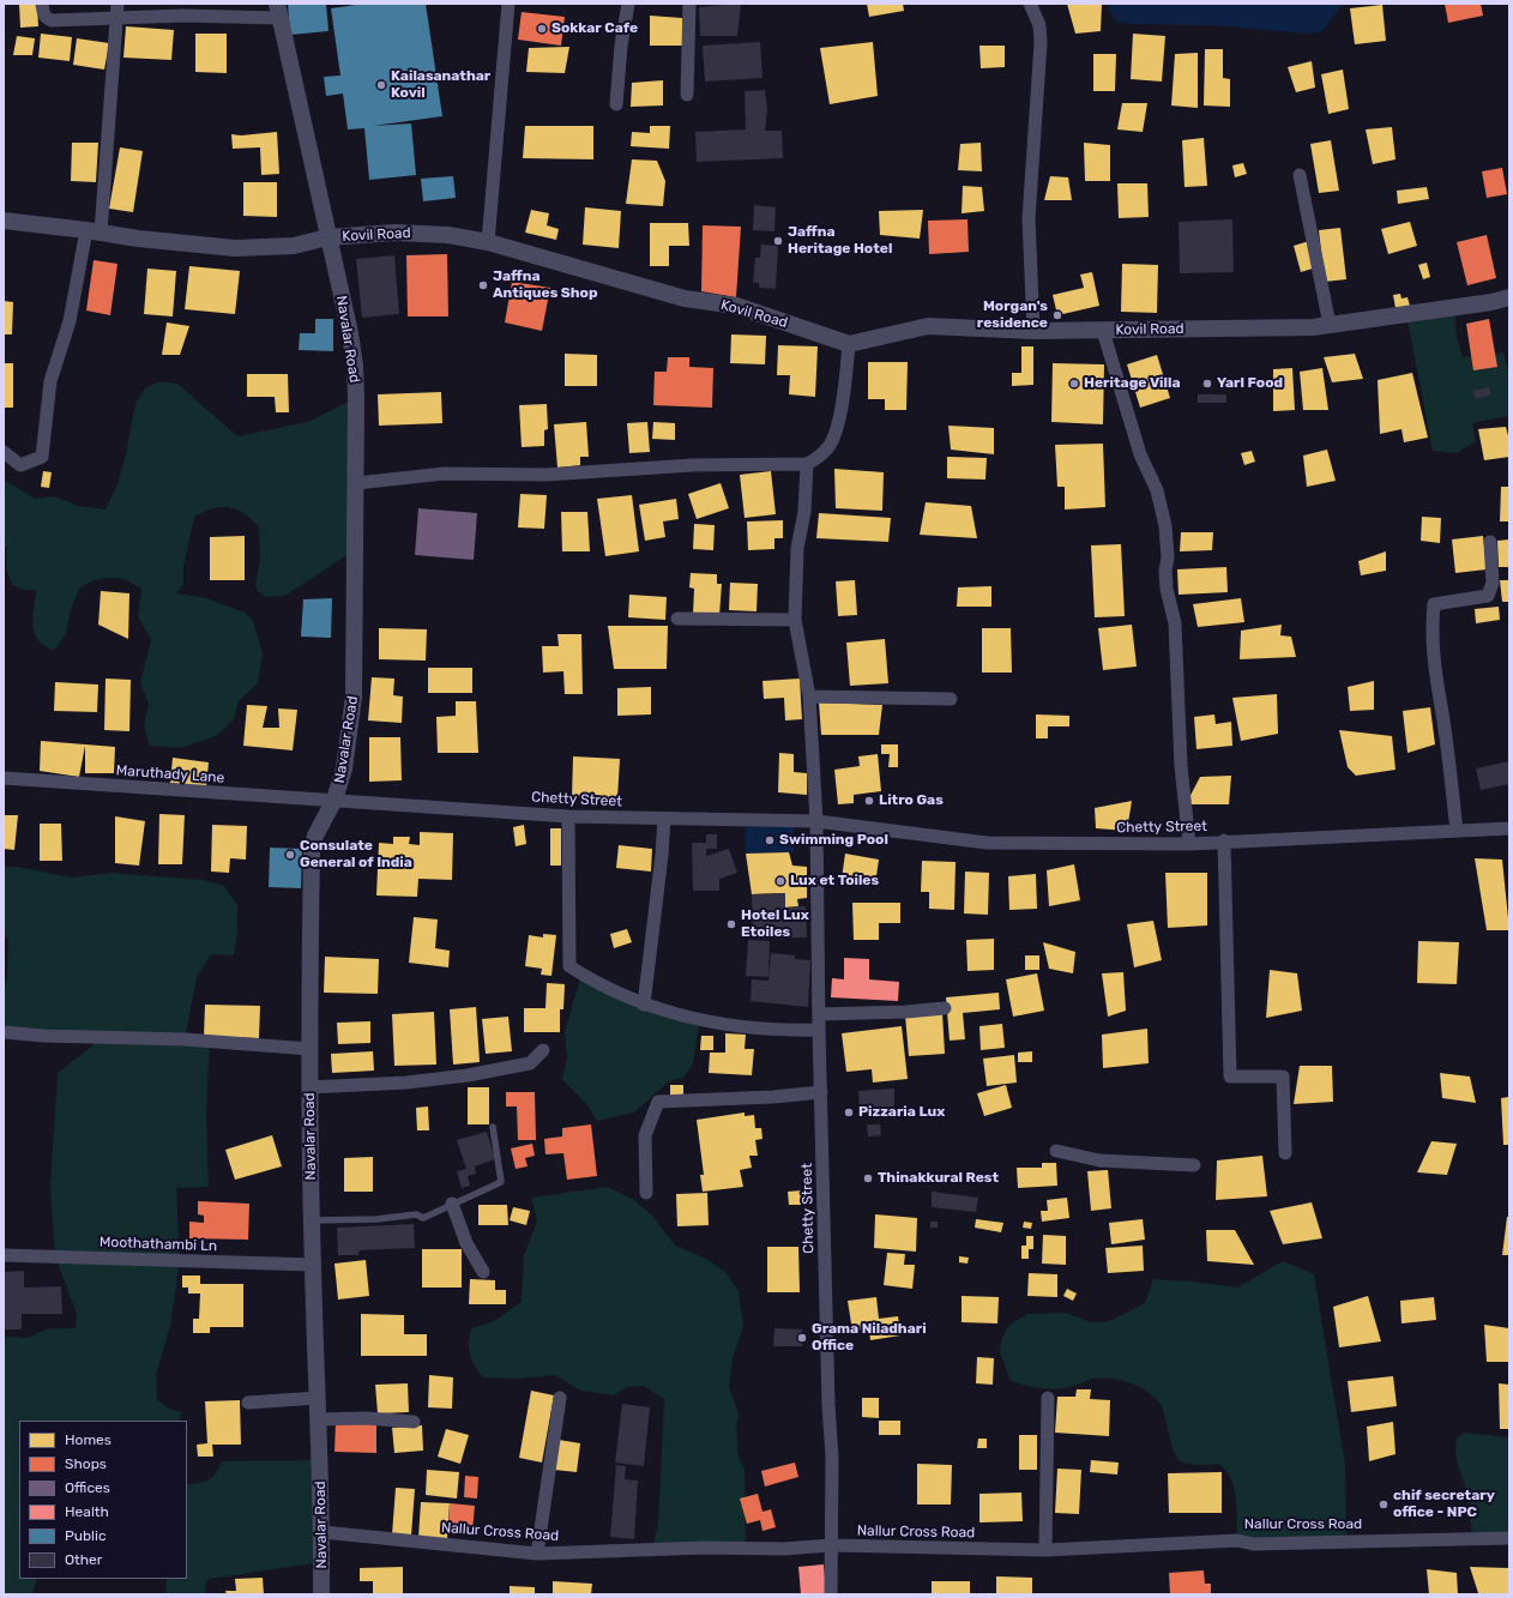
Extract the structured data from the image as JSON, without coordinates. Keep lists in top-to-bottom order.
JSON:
{
  "streets": {
    "street": [
      "Kovil Road",
      "Navalar Road",
      "Maruthady Lane",
      "Chetty Street",
      "Moothathambi Ln",
      "Nallur Cross Road"
    ]
  },
  "crossings": [
    ["Kovil Road", "Navalar Road"],
    ["Navalar Road", "Maruthady Lane"],
    ["Navalar Road", "Chetty Street"],
    ["Navalar Road", "Moothathambi Ln"],
    ["Navalar Road", "Nallur Cross Road"],
    ["Maruthady Lane", "Chetty Street"],
    ["Chetty Street", "Nallur Cross Road"]
  ],
  "places": [
    "Sokkar Cafe",
    "Kailasanathar Kovil",
    "Jaffna Heritage Hotel",
    "Jaffna Antiques Shop",
    "Morgan's residence",
    "Heritage Villa",
    "Yarl Food",
    "Litro Gas",
    "Swimming Pool",
    "Consulate General of India",
    "Lux et Toiles",
    "Hotel Lux Etoiles",
    "Pizzaria Lux",
    "Thinakkural Rest",
    "Grama Niladhari Office",
    "chif secretary office - NPC"
  ],
  "legend": [
    "Homes",
    "Shops",
    "Offices",
    "Health",
    "Public",
    "Other"
  ]
}
